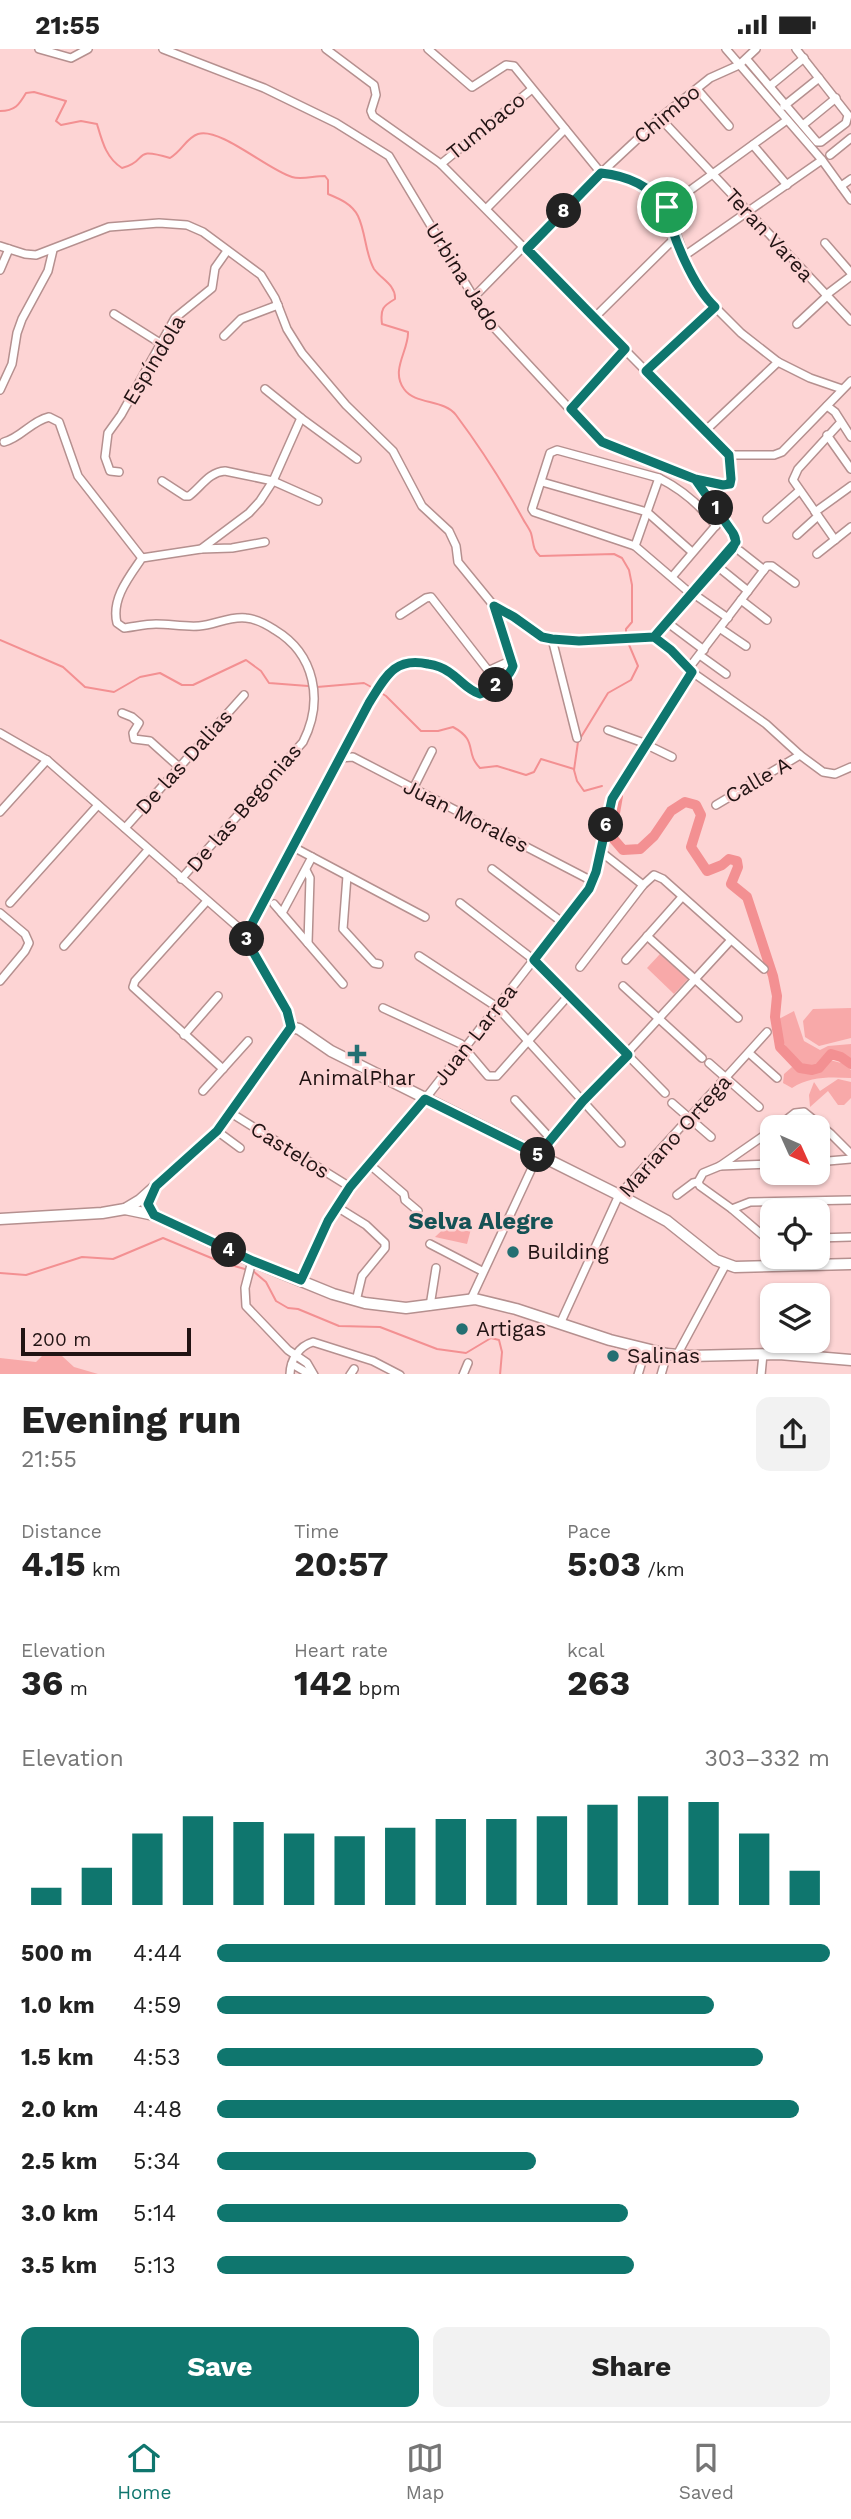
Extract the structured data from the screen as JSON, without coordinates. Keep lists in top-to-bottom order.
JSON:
{
  "streets": {
    "street": [
      "Chimbo",
      "Tumbaco",
      "Teran Varea",
      "Urbina Jado",
      "Espíndola",
      "De las Dalias",
      "Calle A",
      "De las Begonias",
      "Juan Morales",
      "Juan Larrea",
      "Mariano Ortega",
      "Castelos"
    ]
  },
  "crossings": [
    ["Chimbo", "Teran Varea"],
    ["Chimbo", "Urbina Jado"],
    ["Juan Morales", "Juan Larrea"],
    ["Juan Larrea", "Castelos"]
  ],
  "districts": ["Selva Alegre"],
  "places": {
    "health": ["AnimalPhar"],
    "other": ["Building", "Artigas", "Salinas"]
  },
  "scale_bar": "200 m",
  "north": "bottom right",
  "page": {
    "status": "21:55",
    "pins": [
      "8",
      "1",
      "2",
      "6",
      "3",
      "5",
      "4"
    ],
    "scale": "200 m",
    "heading": ["Evening run", "21:55"],
    "stats": [
      ["Distance", "4.15 km"],
      ["Time", "20:57"],
      ["Pace", "5:03 /km"],
      ["Elevation", "36 m"],
      ["Heart rate", "142 bpm"],
      ["kcal", "263"]
    ],
    "chart": ["Elevation", "303–332 m"],
    "list": [
      {
        "name": "500 m",
        "note": "4:44"
      },
      {
        "name": "1.0 km",
        "note": "4:59"
      },
      {
        "name": "1.5 km",
        "note": "4:53"
      },
      {
        "name": "2.0 km",
        "note": "4:48"
      },
      {
        "name": "2.5 km",
        "note": "5:34"
      },
      {
        "name": "3.0 km",
        "note": "5:14"
      },
      {
        "name": "3.5 km",
        "note": "5:13"
      }
    ],
    "buttons": ["Save", "Share"],
    "tabs": ["Home", "Map", "Saved"]
  }
}
